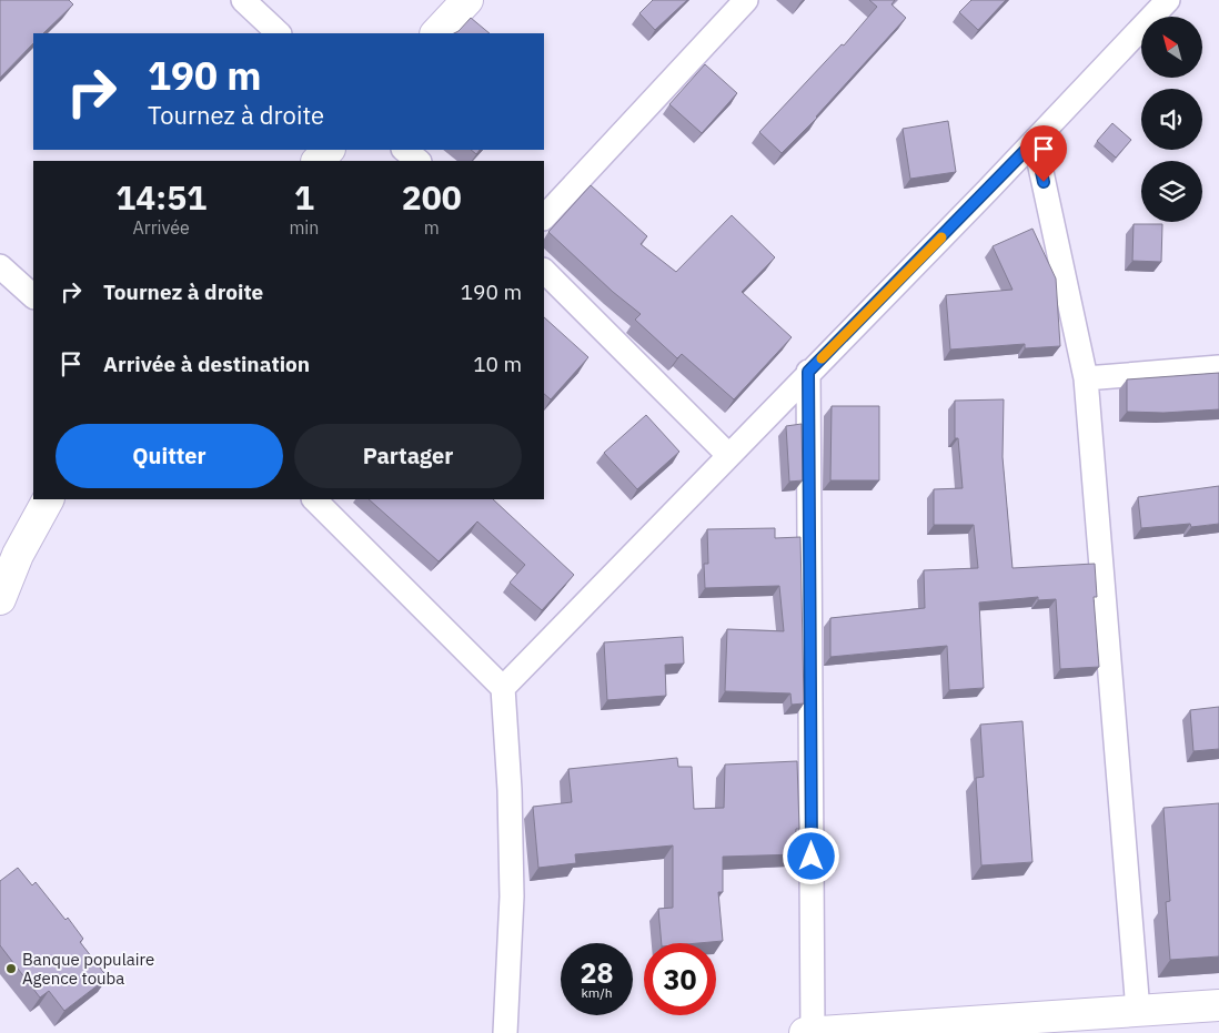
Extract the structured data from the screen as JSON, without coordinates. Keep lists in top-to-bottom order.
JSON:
{
  "places": ["Banque populaire Agence touba"],
  "north": "top left",
  "page": {
    "turn": ["190 m", "Tournez à droite"],
    "eta": [
      "14:51",
      "Arrivée",
      "1",
      "min",
      "200",
      "m"
    ],
    "list": [
      {
        "name": "Tournez à droite",
        "value": "190 m"
      },
      {
        "name": "Arrivée à destination",
        "value": "10 m"
      }
    ],
    "buttons": ["Quitter", "Partager"],
    "speed": "28 km/h",
    "limit": "30"
  }
}
